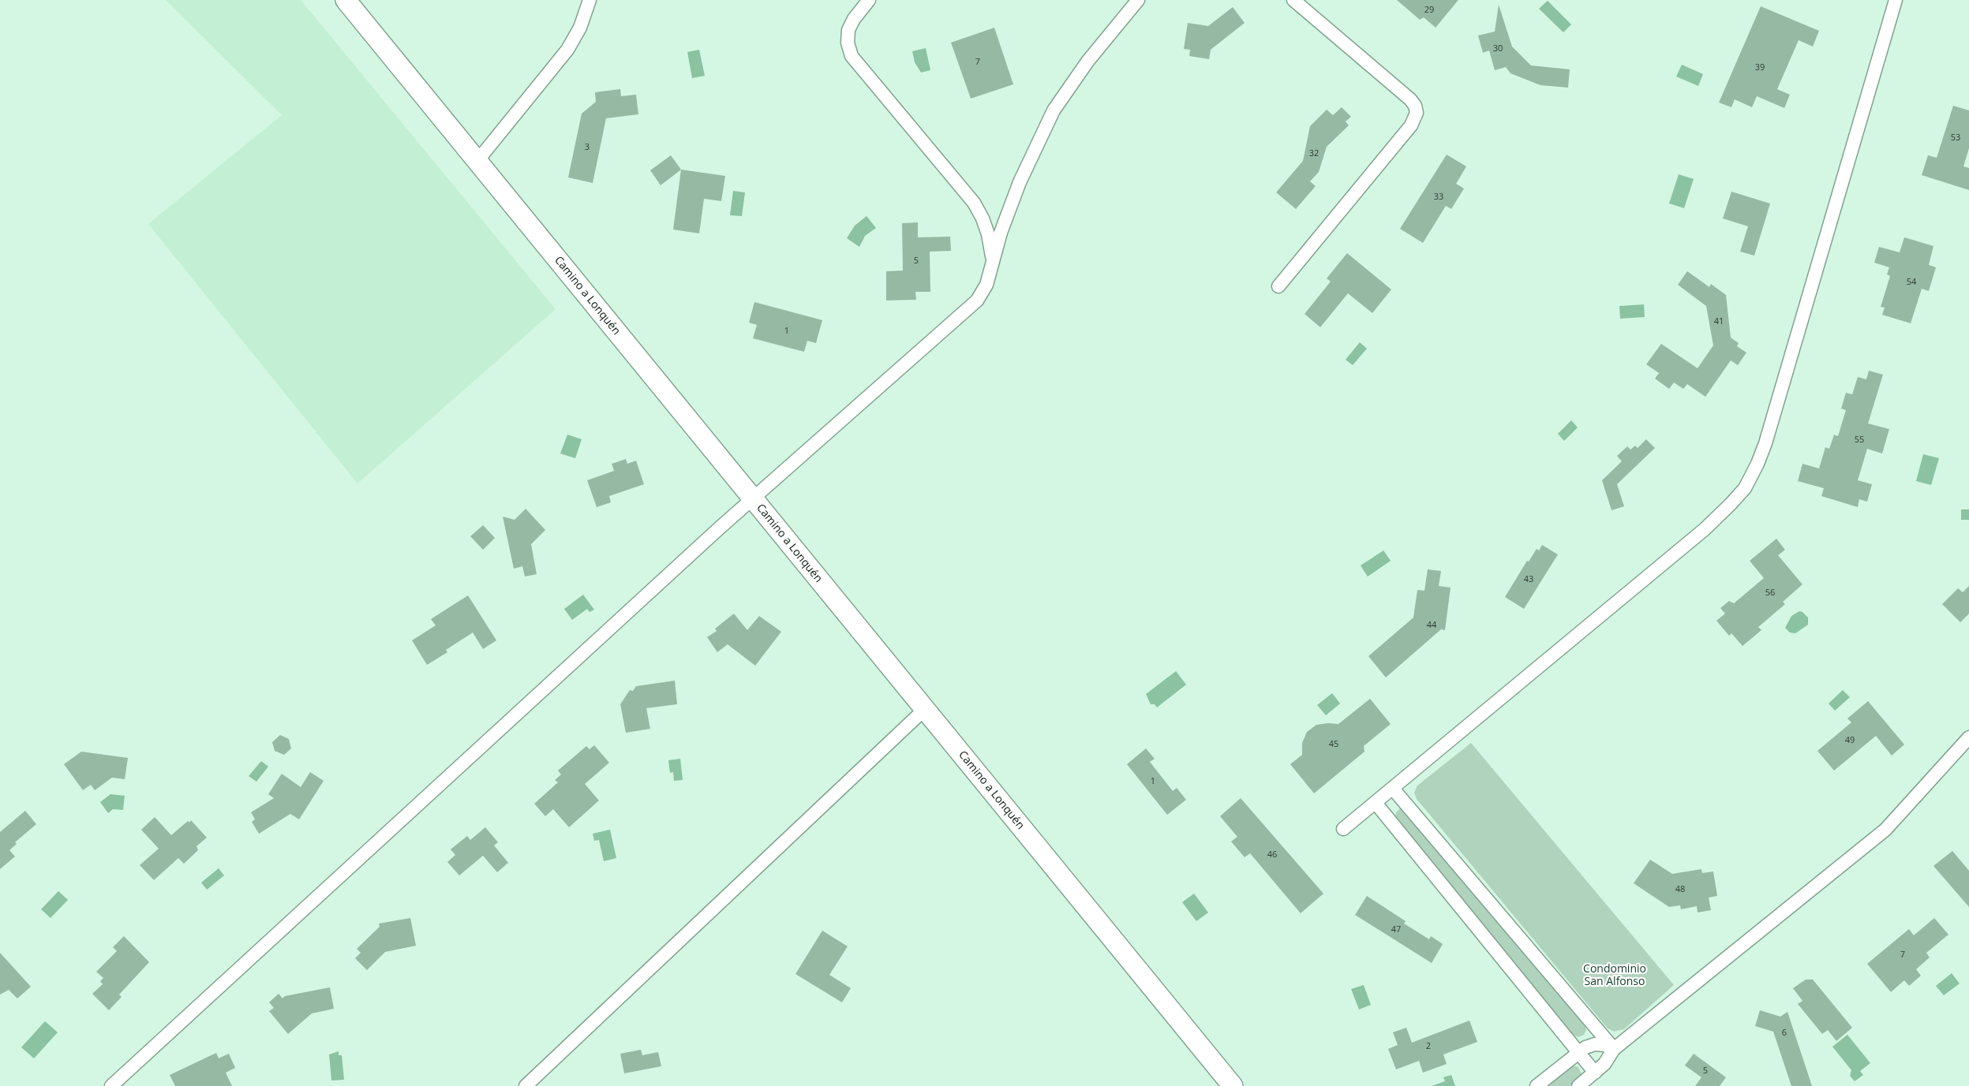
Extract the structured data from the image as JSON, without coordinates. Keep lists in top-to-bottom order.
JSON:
{
  "streets": {
    "main road": ["Camino a Lonquén"]
  },
  "parks": ["Condominio San Alfonso"],
  "house_numbers": [
    "29",
    "30",
    "7",
    "39",
    "53",
    "3",
    "32",
    "33",
    "5",
    "54",
    "41",
    "1",
    "55",
    "43",
    "56",
    "44",
    "49",
    "45",
    "1",
    "46",
    "48",
    "47",
    "7",
    "6",
    "2",
    "5"
  ]
}
